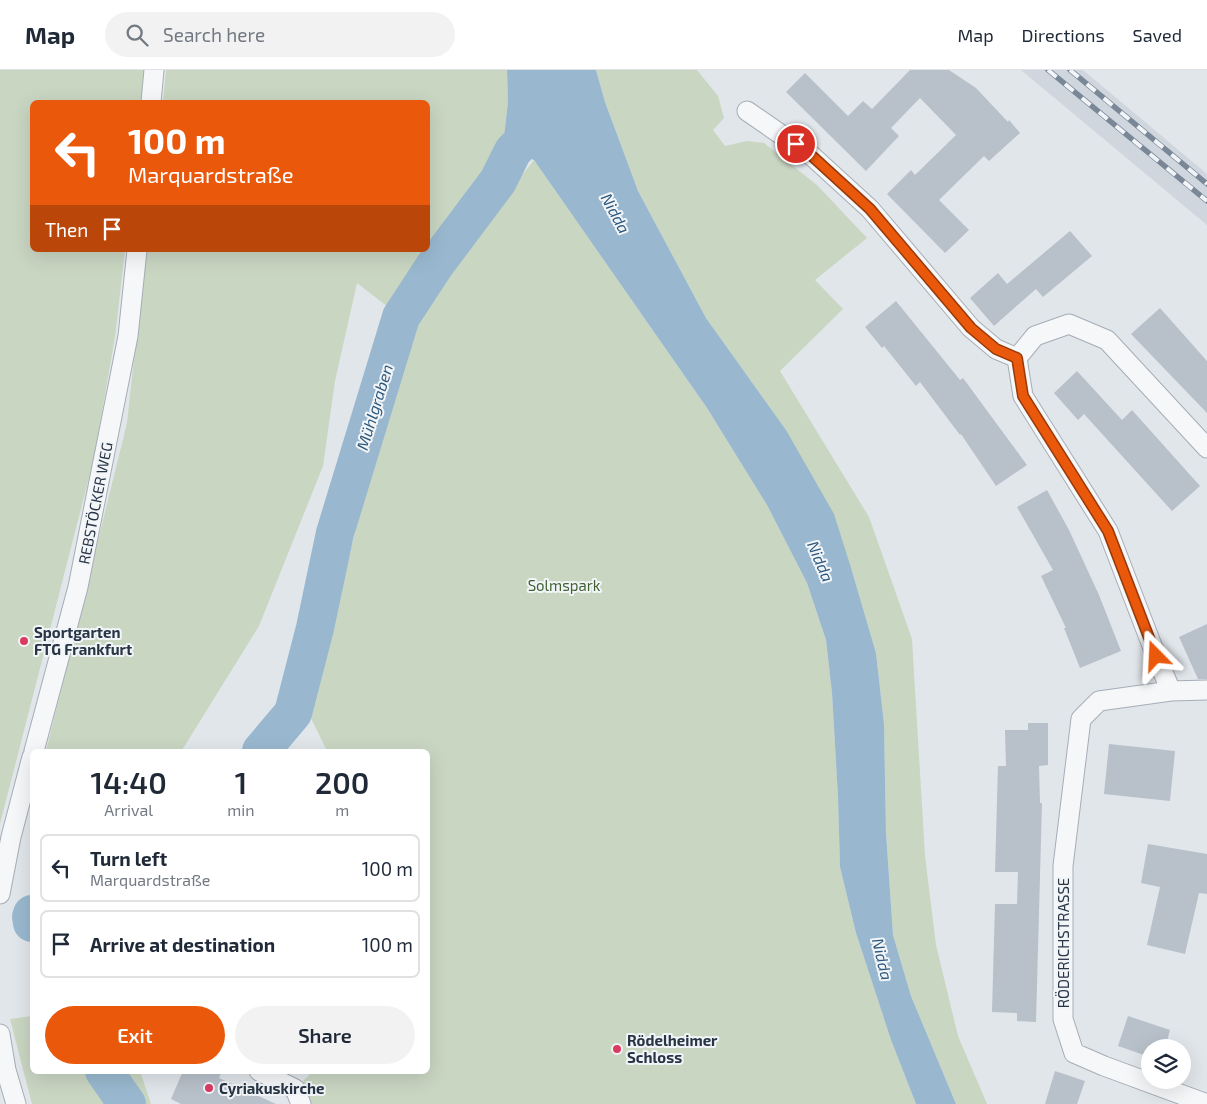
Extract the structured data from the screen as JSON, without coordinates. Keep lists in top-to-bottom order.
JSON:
{
  "streets": {
    "street": ["REBSTÖCKER WEG", "RÖDERICHSTRASSE"]
  },
  "water": ["Nidda", "Mühlgraben"],
  "parks": ["Solmspark"],
  "places": ["Sportgarten FTG Frankfurt", "Rödelheimer Schloss", "Cyriakuskirche"],
  "page": {
    "header": "Map",
    "search": "Search here",
    "nav": ["Map", "Directions", "Saved"],
    "turn": ["100 m", "Marquardstraße"],
    "then": "Then",
    "eta": [
      "14:40",
      "Arrival",
      "1",
      "min",
      "200",
      "m"
    ],
    "list": [
      {
        "name": "Turn left",
        "note": "Marquardstraße",
        "value": "100 m"
      },
      {
        "name": "Arrive at destination",
        "value": "100 m"
      }
    ],
    "buttons": ["Exit", "Share"]
  }
}
